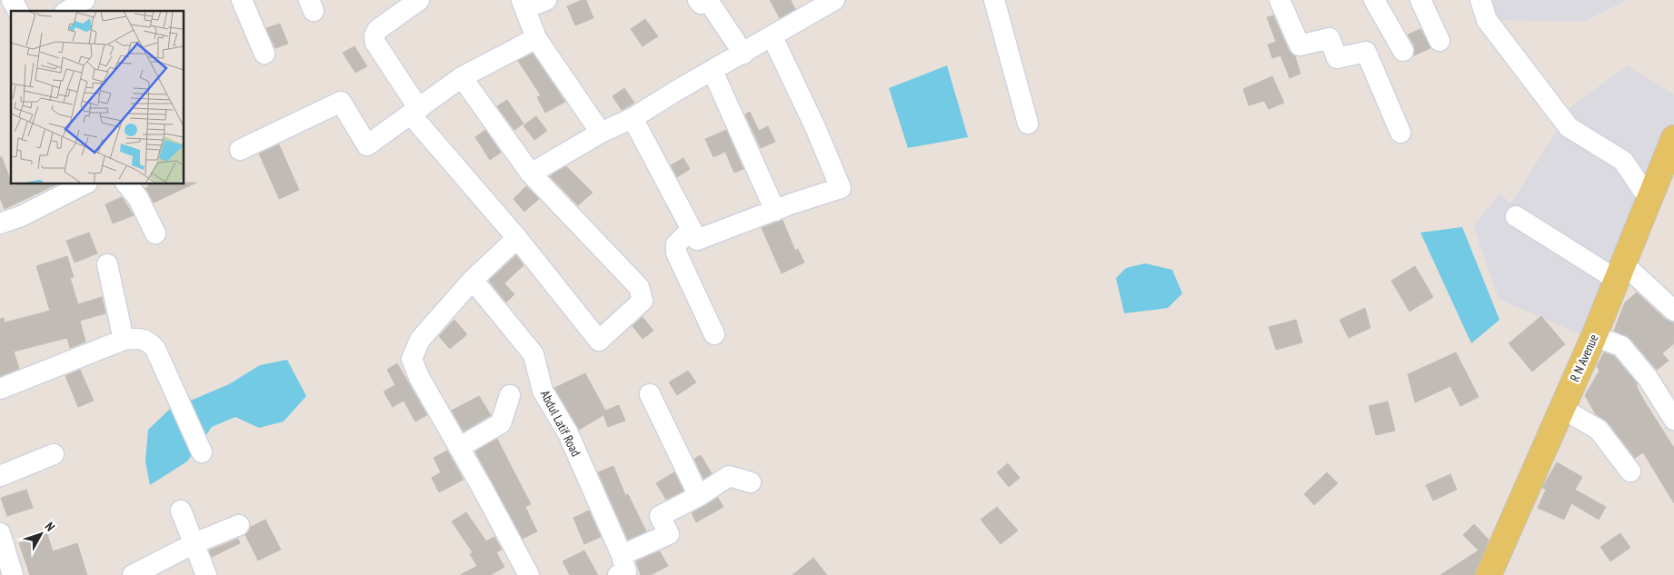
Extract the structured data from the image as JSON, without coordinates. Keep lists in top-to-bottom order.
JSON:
{
  "streets": {
    "main road": ["R N Avenue"],
    "street": ["Abdul Latif Road"]
  },
  "north": "top right"
}
